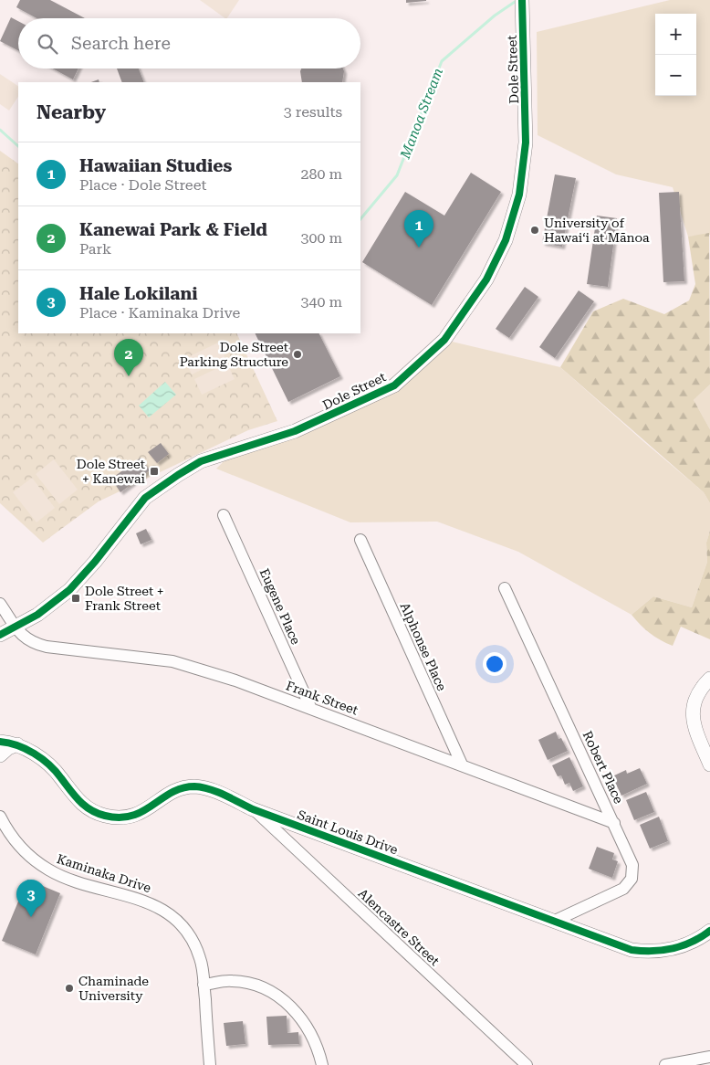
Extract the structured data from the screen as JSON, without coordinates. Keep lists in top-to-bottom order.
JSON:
{
  "streets": {
    "street": [
      "Dole Street",
      "Eugene Place",
      "Alphonse Place",
      "Frank Street",
      "Robert Place",
      "Saint Louis Drive",
      "Kaminaka Drive",
      "Alencastre Street"
    ]
  },
  "crossings": [
    ["Dole Street", "Frank Street"],
    ["Eugene Place", "Frank Street"],
    ["Alphonse Place", "Frank Street"],
    ["Frank Street", "Robert Place"],
    ["Robert Place", "Saint Louis Drive"],
    ["Saint Louis Drive", "Alencastre Street"]
  ],
  "water": ["Manoa Stream"],
  "places": {
    "other": ["University of Hawaiʻi at Mānoa", "Dole Street Parking Structure", "Chaminade University"],
    "transit": ["Dole Street + Kanewai", "Dole Street + Frank Street"]
  },
  "page": {
    "map_buttons": ["+", "−"],
    "search": "Search here",
    "heading": ["Nearby", "3 results"],
    "list": [
      {
        "mark": "1",
        "name": "Hawaiian Studies",
        "note": "Place · Dole Street",
        "value": "280 m"
      },
      {
        "mark": "2",
        "name": "Kanewai Park & Field",
        "note": "Park",
        "value": "300 m"
      },
      {
        "mark": "3",
        "name": "Hale Lokilani",
        "note": "Place · Kaminaka Drive",
        "value": "340 m"
      }
    ],
    "pins": ["1", "2", "3"]
  }
}
